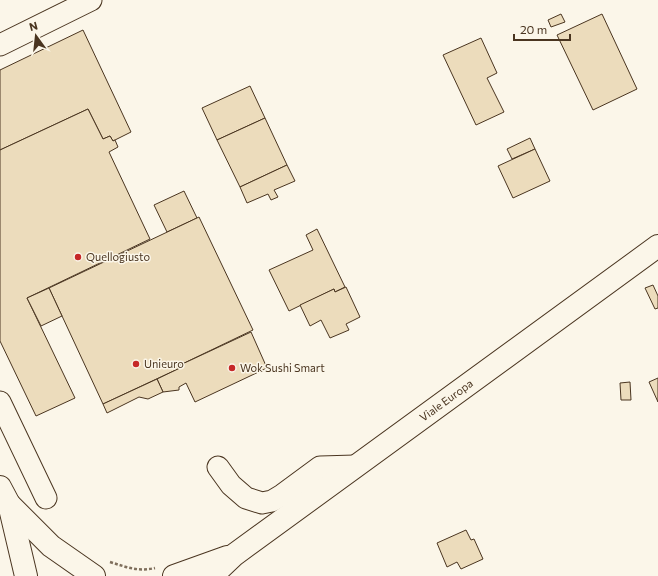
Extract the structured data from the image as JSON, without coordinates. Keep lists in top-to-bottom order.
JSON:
{
  "streets": {
    "main road": ["Viale Europa"]
  },
  "places": ["Quellogiusto", "Unieuro", "Wok Sushi Smart"],
  "scale_bar": "20 m",
  "north": "top"
}
